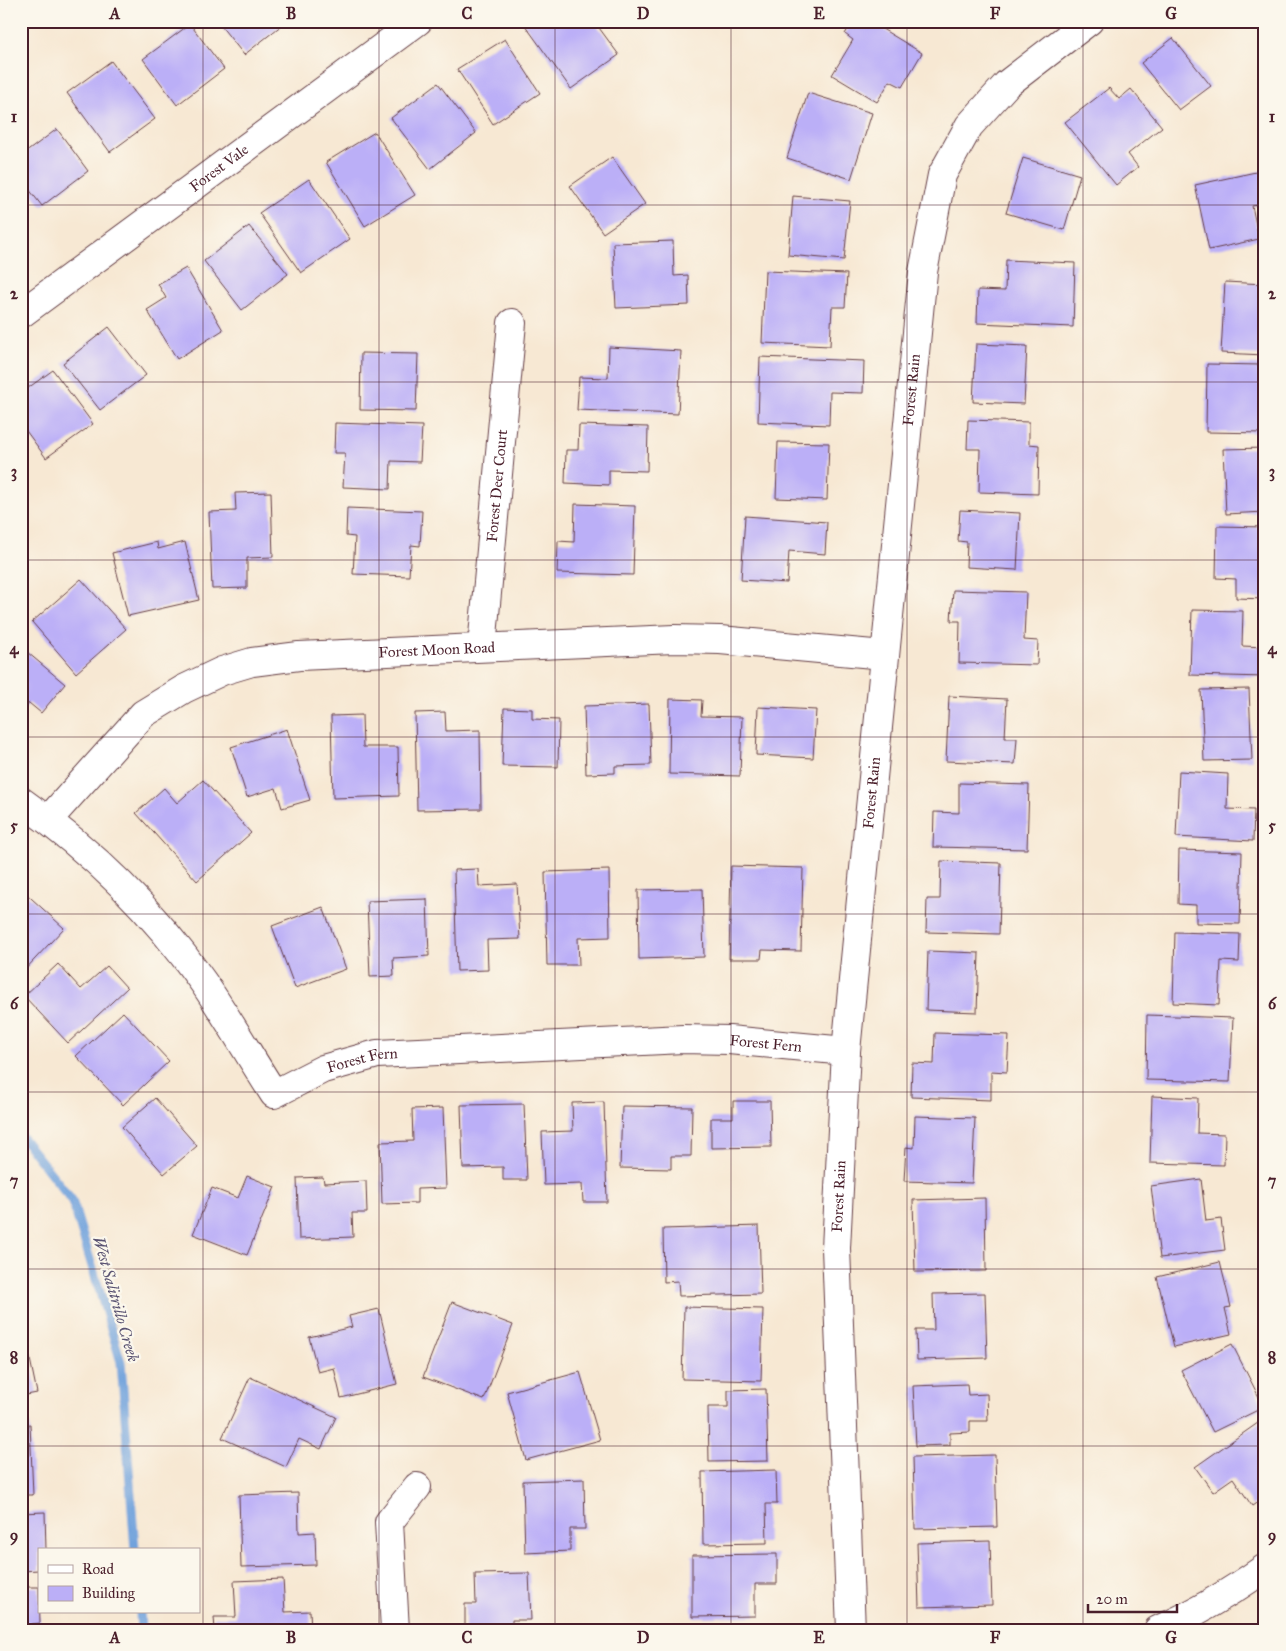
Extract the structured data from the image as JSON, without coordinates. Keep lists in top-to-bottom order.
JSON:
{
  "streets": {
    "street": [
      "Forest Vale",
      "Forest Rain",
      "Forest Deer Court",
      "Forest Moon Road",
      "Forest Fern"
    ]
  },
  "crossings": [
    ["Forest Rain", "Forest Moon Road"],
    ["Forest Rain", "Forest Fern"],
    ["Forest Deer Court", "Forest Moon Road"],
    ["Forest Moon Road", "Forest Fern"]
  ],
  "water": ["West Salitrillo Creek"],
  "legend": ["Road", "Building"],
  "scale_bar": "20 m",
  "grid": {
    "columns": [
      "A",
      "B",
      "C",
      "D",
      "E",
      "F",
      "G"
    ],
    "rows": [
      "1",
      "2",
      "3",
      "4",
      "5",
      "6",
      "7",
      "8",
      "9"
    ]
  }
}
